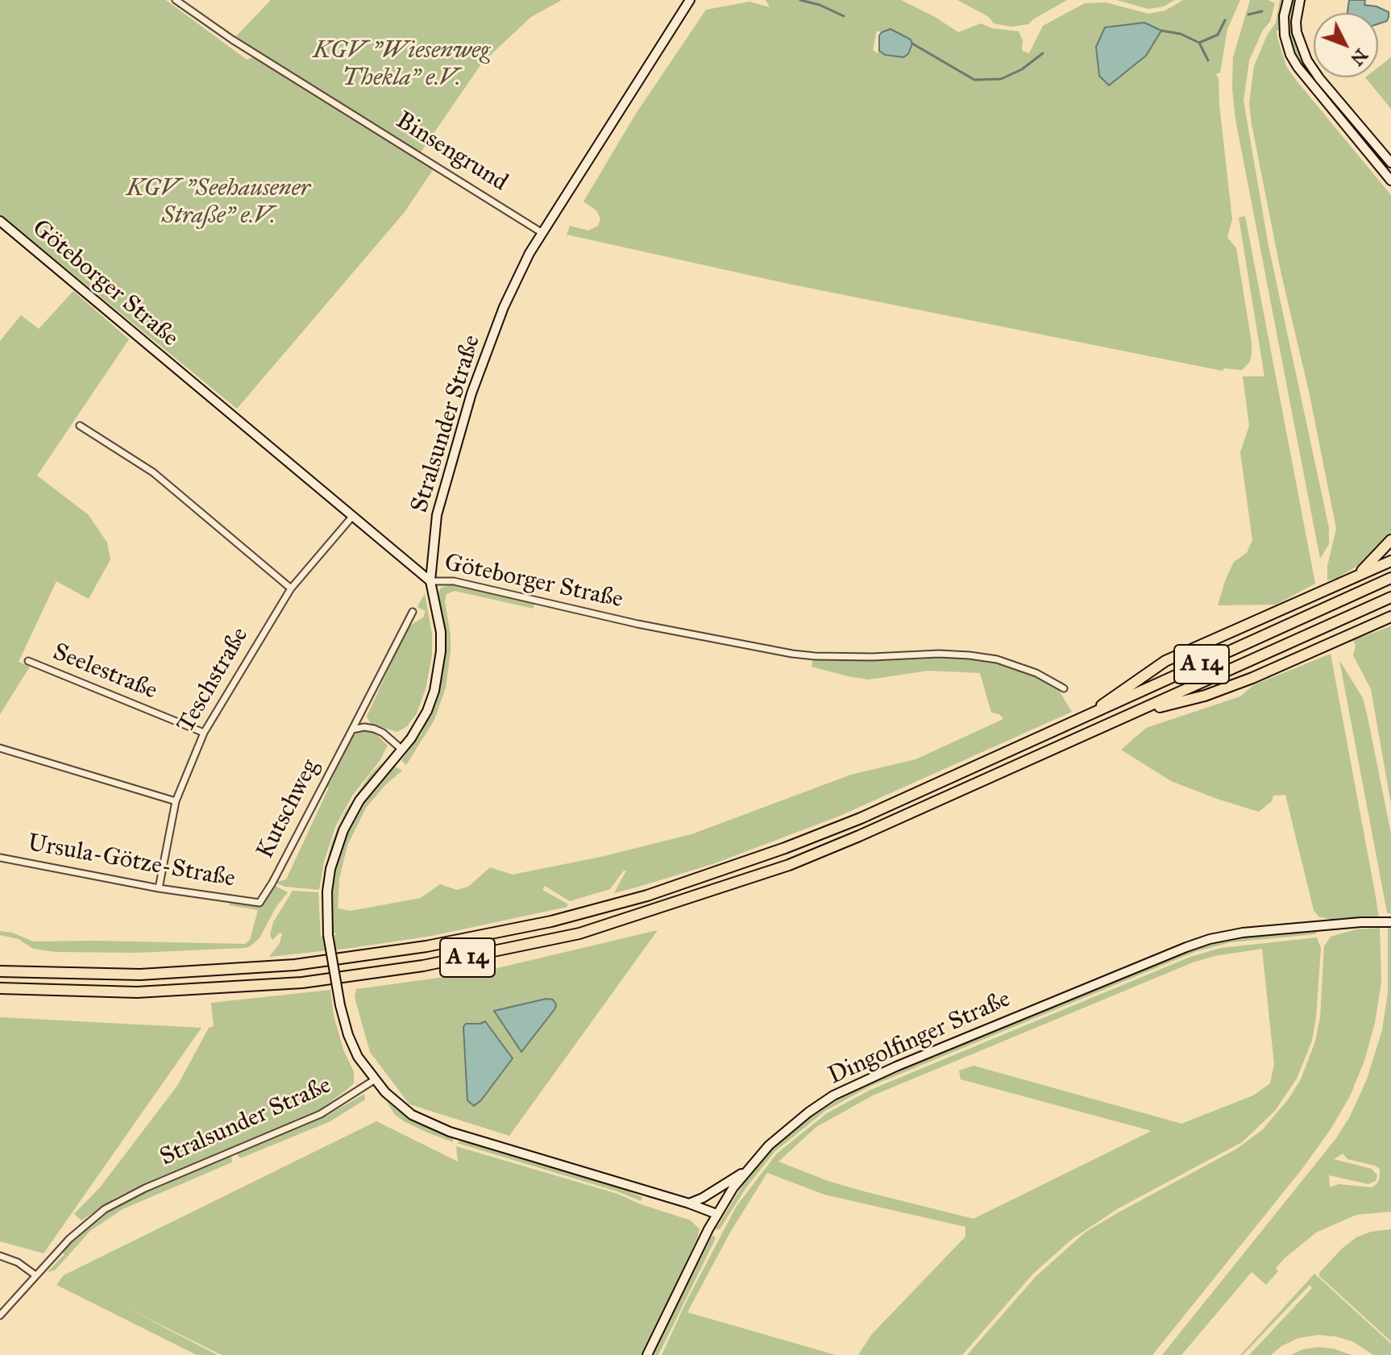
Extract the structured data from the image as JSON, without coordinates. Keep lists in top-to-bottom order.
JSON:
{
  "streets": {
    "highway": ["A 14"],
    "street": [
      "Binsengrund",
      "Göteborger Straße",
      "Stralsunder Straße",
      "Seelestraße",
      "Teschstraße",
      "Kutschweg",
      "Ursula-Götze-Straße",
      "Dingolfinger Straße"
    ]
  },
  "crossings": [
    ["Binsengrund", "Stralsunder Straße"],
    ["Göteborger Straße", "Stralsunder Straße"],
    ["Göteborger Straße", "Teschstraße"],
    ["Seelestraße", "Teschstraße"],
    ["Teschstraße", "Ursula-Götze-Straße"],
    ["Kutschweg", "Ursula-Götze-Straße"]
  ],
  "parks": ["KGV \"Wiesenweg Thekla\" e.V.", "KGV \"Seehausener Straße\" e.V."],
  "north": "bottom right"
}
